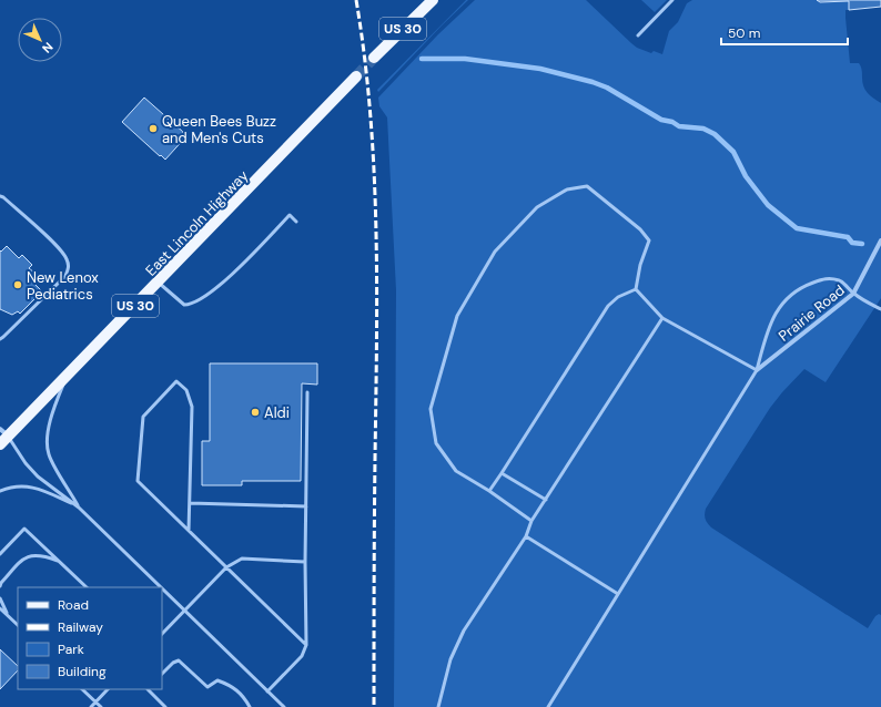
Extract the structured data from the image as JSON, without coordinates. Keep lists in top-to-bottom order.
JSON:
{
  "streets": {
    "main road": ["US 30", "East Lincoln Highway"],
    "street": ["Prairie Road"]
  },
  "places": ["Queen Bees Buzz and Men's Cuts", "New Lenox Pediatrics", "Aldi"],
  "legend": [
    "Road",
    "Railway",
    "Park",
    "Building"
  ],
  "scale_bar": "50 m",
  "north": "bottom right"
}
